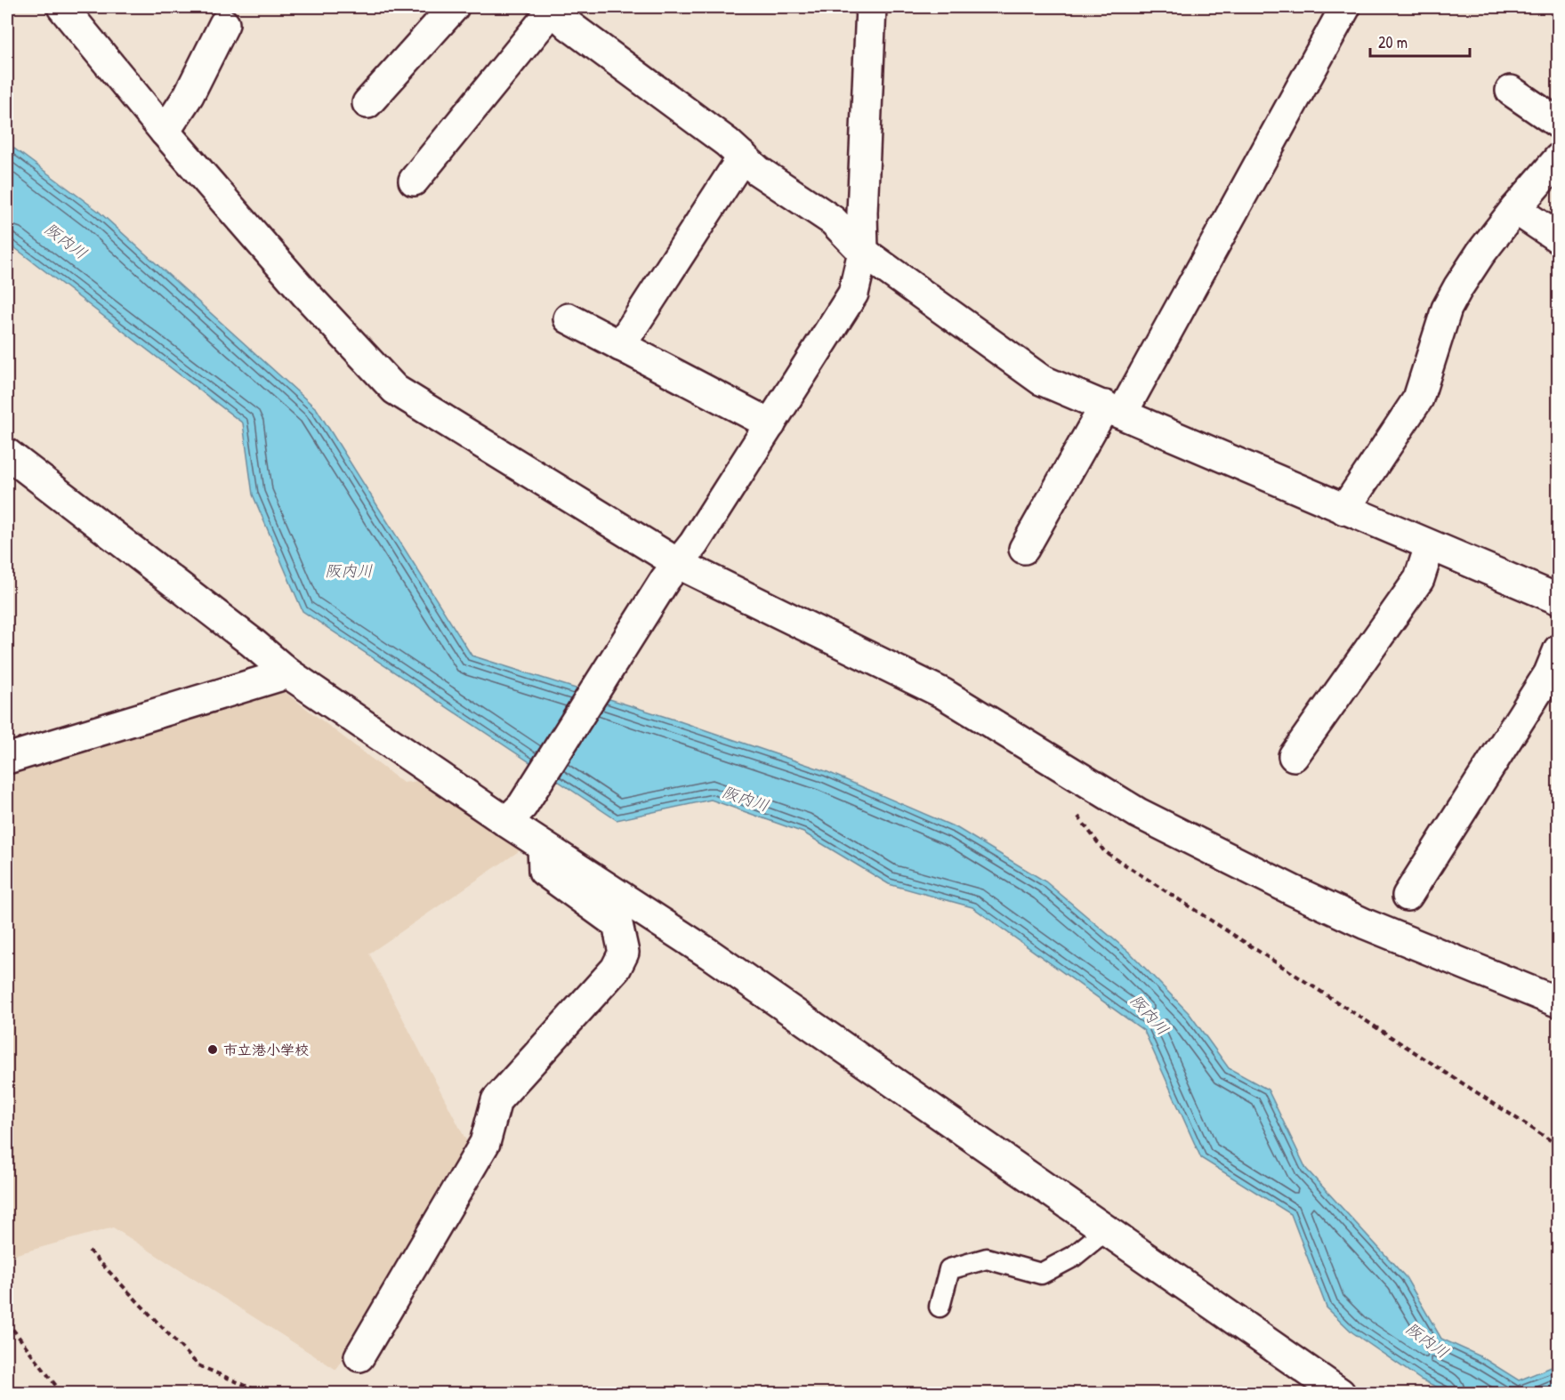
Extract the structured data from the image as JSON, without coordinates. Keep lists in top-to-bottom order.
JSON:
{
  "water": ["阪内川"],
  "places": ["市立港小学校"],
  "scale_bar": "20 m"
}
